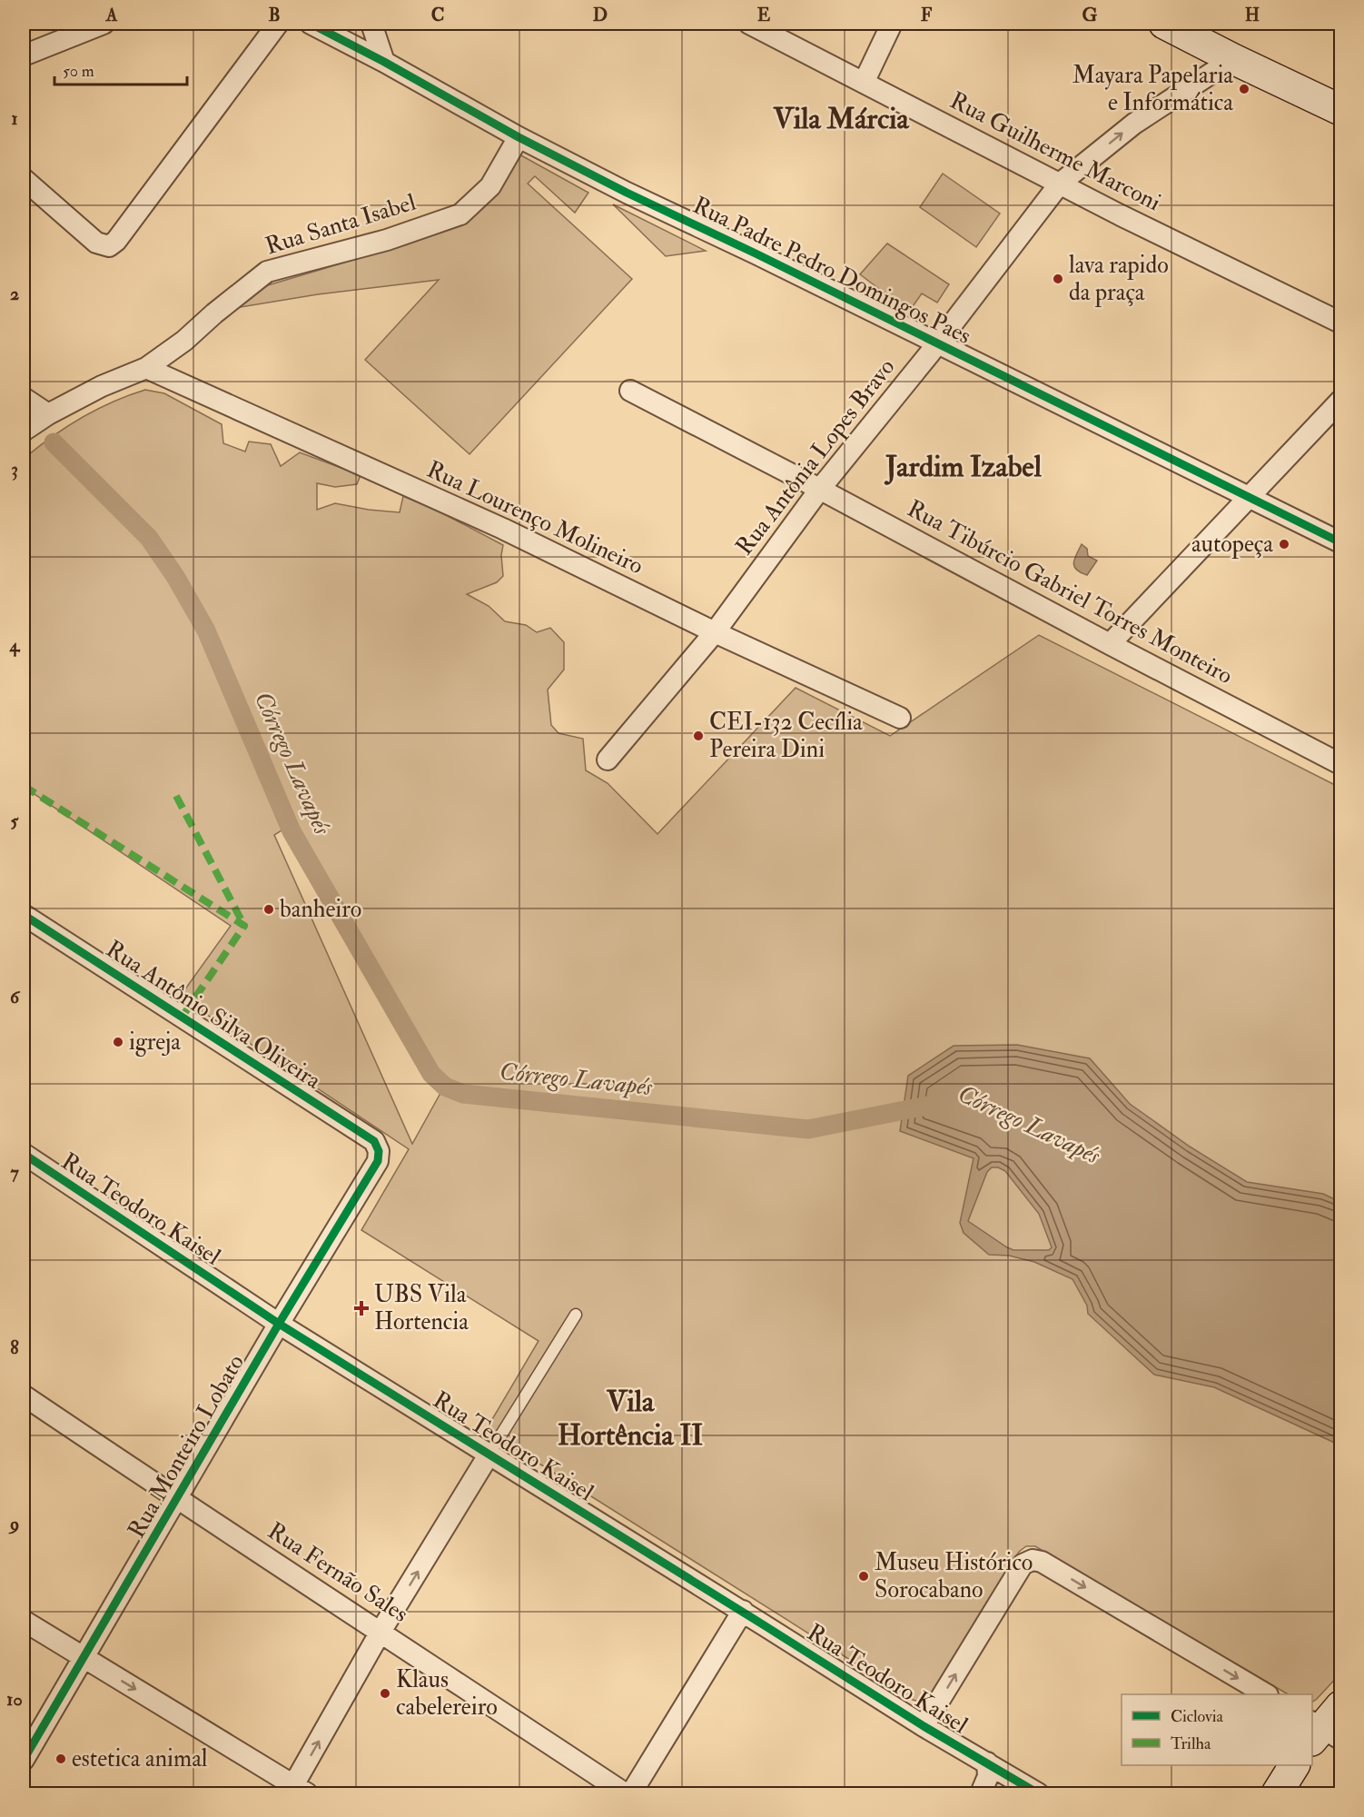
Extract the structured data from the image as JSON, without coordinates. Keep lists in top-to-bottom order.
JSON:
{
  "streets": {
    "street": [
      "Rua Guilherme Marconi",
      "Rua Santa Isabel",
      "Rua Padre Pedro Domingos Paes",
      "Rua Antônia Lopes Bravo",
      "Rua Lourenço Molineiro",
      "Rua Tibúrcio Gabriel Torres Monteiro",
      "Rua Antônio Silva Oliveira",
      "Rua Teodoro Kaisel",
      "Rua Monteiro Lobato",
      "Rua Fernão Sales"
    ]
  },
  "crossings": [
    ["Rua Guilherme Marconi", "Rua Antônia Lopes Bravo"],
    ["Rua Santa Isabel", "Rua Padre Pedro Domingos Paes"],
    ["Rua Santa Isabel", "Rua Lourenço Molineiro"],
    ["Rua Padre Pedro Domingos Paes", "Rua Antônia Lopes Bravo"],
    ["Rua Antônia Lopes Bravo", "Rua Lourenço Molineiro"],
    ["Rua Antônia Lopes Bravo", "Rua Tibúrcio Gabriel Torres Monteiro"],
    ["Rua Antônio Silva Oliveira", "Rua Monteiro Lobato"],
    ["Rua Teodoro Kaisel", "Rua Monteiro Lobato"],
    ["Rua Monteiro Lobato", "Rua Fernão Sales"]
  ],
  "districts": ["Vila Márcia", "Jardim Izabel", "Vila Hortência II"],
  "water": ["Córrego Lavapés"],
  "places": {
    "other": [
      "Mayara Papelaria e Informática",
      "lava rapido da praça",
      "autopeça",
      "CEI-132 Cecília Pereira Dini",
      "banheiro",
      "igreja",
      "Museu Histórico Sorocabano",
      "Klaus cabelereiro",
      "estetica animal"
    ],
    "health": ["UBS Vila Hortencia"]
  },
  "legend": ["Ciclovia", "Trilha"],
  "scale_bar": "50 m",
  "grid": {
    "columns": [
      "A",
      "B",
      "C",
      "D",
      "E",
      "F",
      "G",
      "H"
    ],
    "rows": [
      "1",
      "2",
      "3",
      "4",
      "5",
      "6",
      "7",
      "8",
      "9",
      "10"
    ]
  }
}
